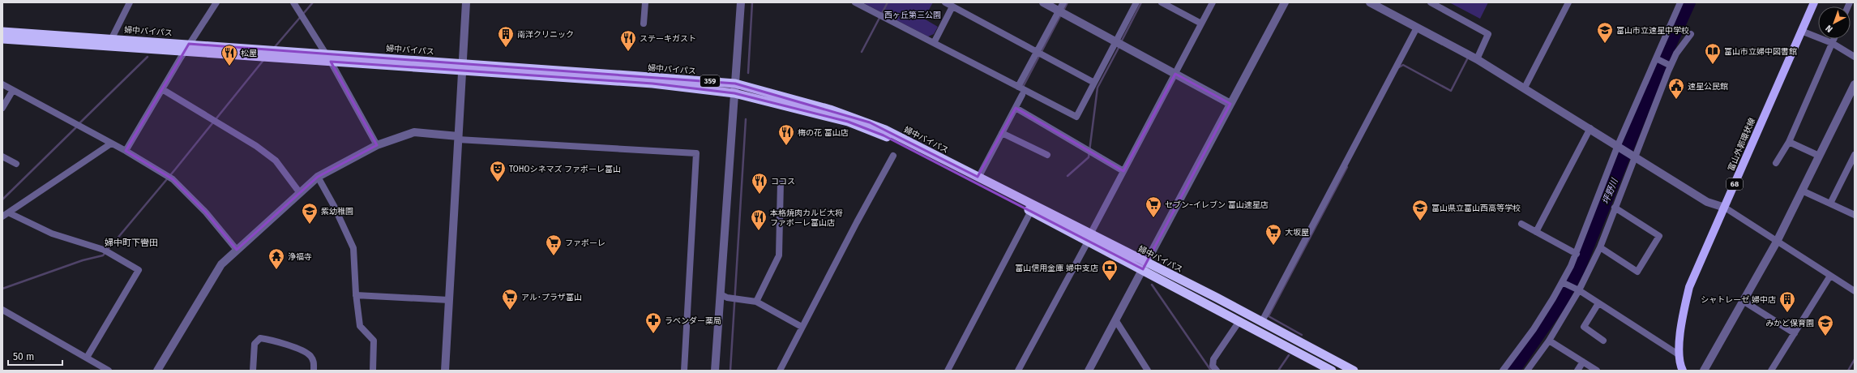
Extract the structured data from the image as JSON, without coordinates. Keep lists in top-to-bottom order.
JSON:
{
  "streets": {
    "highway": ["婦中バイパス", "359"],
    "main road": ["富山外郭環状線", "68"]
  },
  "districts": ["婦中町下轡田"],
  "water": ["坪野川"],
  "parks": ["西ヶ丘第三公園"],
  "places": {
    "school or university": [
      "富山市立速星中学校",
      "富山県立富山西高等学校",
      "紫幼稚園",
      "みかど保育園"
    ],
    "building": ["南洋クリニック", "シャトレーゼ 婦中店"],
    "restaurant": [
      "ステーキガスト",
      "松屋",
      "梅の花 富山店",
      "ココス",
      "本格焼肉カルビ大将 ファボーレ富山店"
    ],
    "library": ["富山市立婦中図書館"],
    "public building": ["速星公民館"],
    "theatre": ["TOHOシネマズ ファボーレ富山"],
    "supermarket": [
      "セブン−イレブン 富山速星店",
      "大坂屋",
      "ファボーレ",
      "アル･プラザ富山"
    ],
    "temple": ["浄福寺"],
    "bank": ["富山信用金庫 婦中支店"],
    "pharmacy": ["ラベンダー薬局"]
  },
  "scale_bar": "50 m",
  "north": "bottom left"
}
